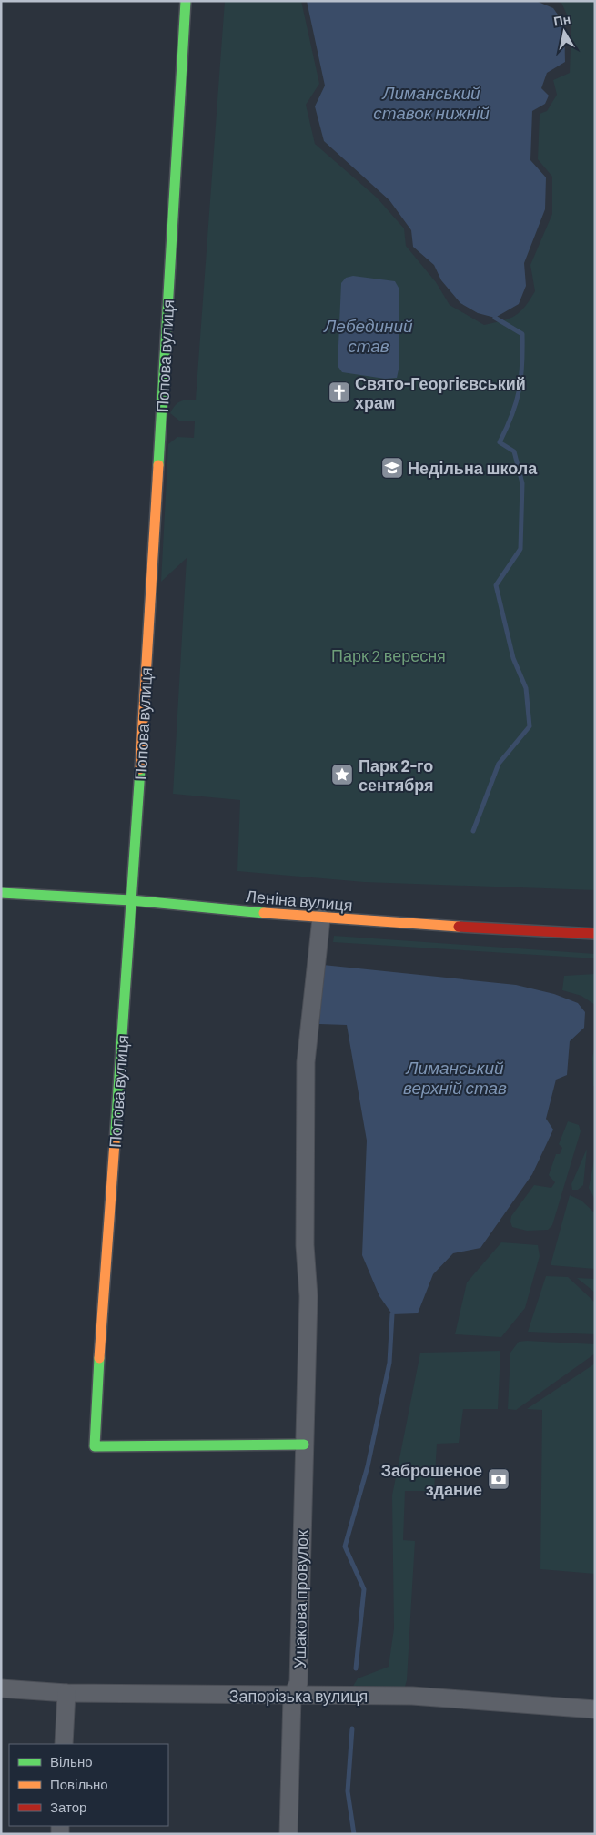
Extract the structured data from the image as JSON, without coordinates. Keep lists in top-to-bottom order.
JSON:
{
  "streets": {
    "street": [
      "Попова вулиця",
      "Леніна вулиця",
      "Ушакова провулок",
      "Запорізька вулиця"
    ]
  },
  "crossings": [
    ["Попова вулиця", "Леніна вулиця"],
    ["Попова вулиця", "Ушакова провулок"],
    ["Леніна вулиця", "Ушакова провулок"],
    ["Ушакова провулок", "Запорізька вулиця"]
  ],
  "water": ["Лиманський ставок нижній", "Лебединий став", "Лиманський верхній став"],
  "parks": ["Парк 2 вересня"],
  "places": {
    "church": ["Свято-Георгієвський храм"],
    "school or university": ["Недільна школа"],
    "place": ["Парк 2-го сентября"],
    "bank": ["Заброшеное здание"]
  },
  "legend": ["Вільно", "Повільно", "Затор"],
  "north": "top"
}
